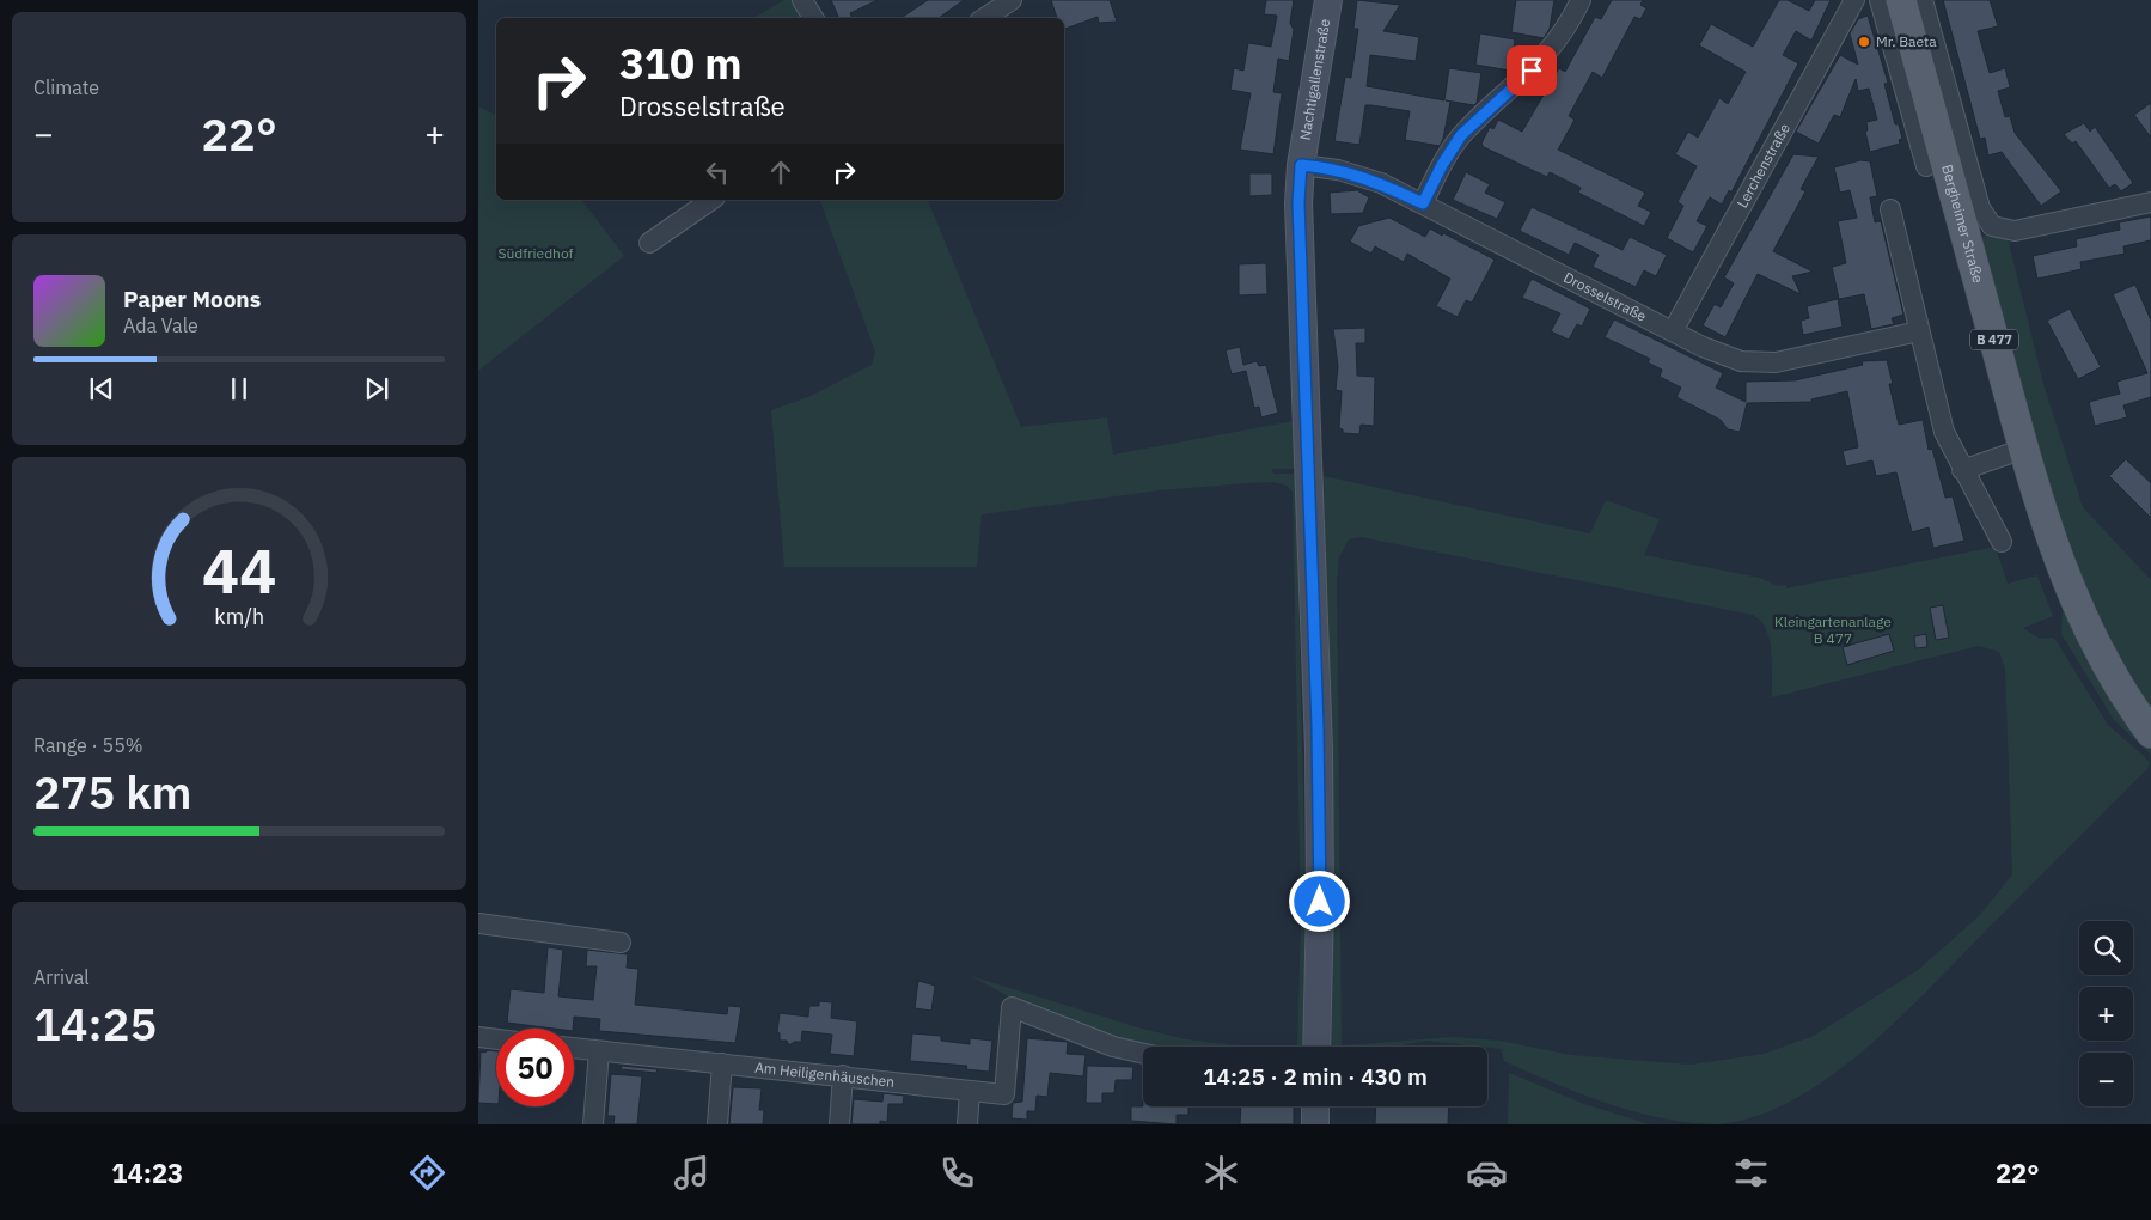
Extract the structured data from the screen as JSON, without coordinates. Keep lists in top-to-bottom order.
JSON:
{
  "streets": {
    "main road": ["Nachtigallenstraße", "Bergheimer Straße", "B 477"],
    "street": ["Lerchenstraße", "Drosselstraße", "Am Heiligenhäuschen"]
  },
  "crossings": [
    ["Nachtigallenstraße", "Drosselstraße"],
    ["Lerchenstraße", "Drosselstraße"]
  ],
  "parks": ["Südfriedhof", "Kleingartenanlage B 477"],
  "places": ["Mr. Baeta"],
  "page": {
    "tile": [
      "Climate",
      ["Range · 55%", "275 km"],
      ["Arrival", "14:25"]
    ],
    "turn": ["310 m", "Drosselstraße"],
    "heat": ["−", "22°", "+"],
    "song": ["Paper Moons", "Ada Vale"],
    "map_buttons": ["+", "−"],
    "limit": "50",
    "trip": "14:25 · 2 min · 430 m",
    "tabs": ["14:23", "22°"],
    "gauge": ["44", "km/h"]
  }
}
